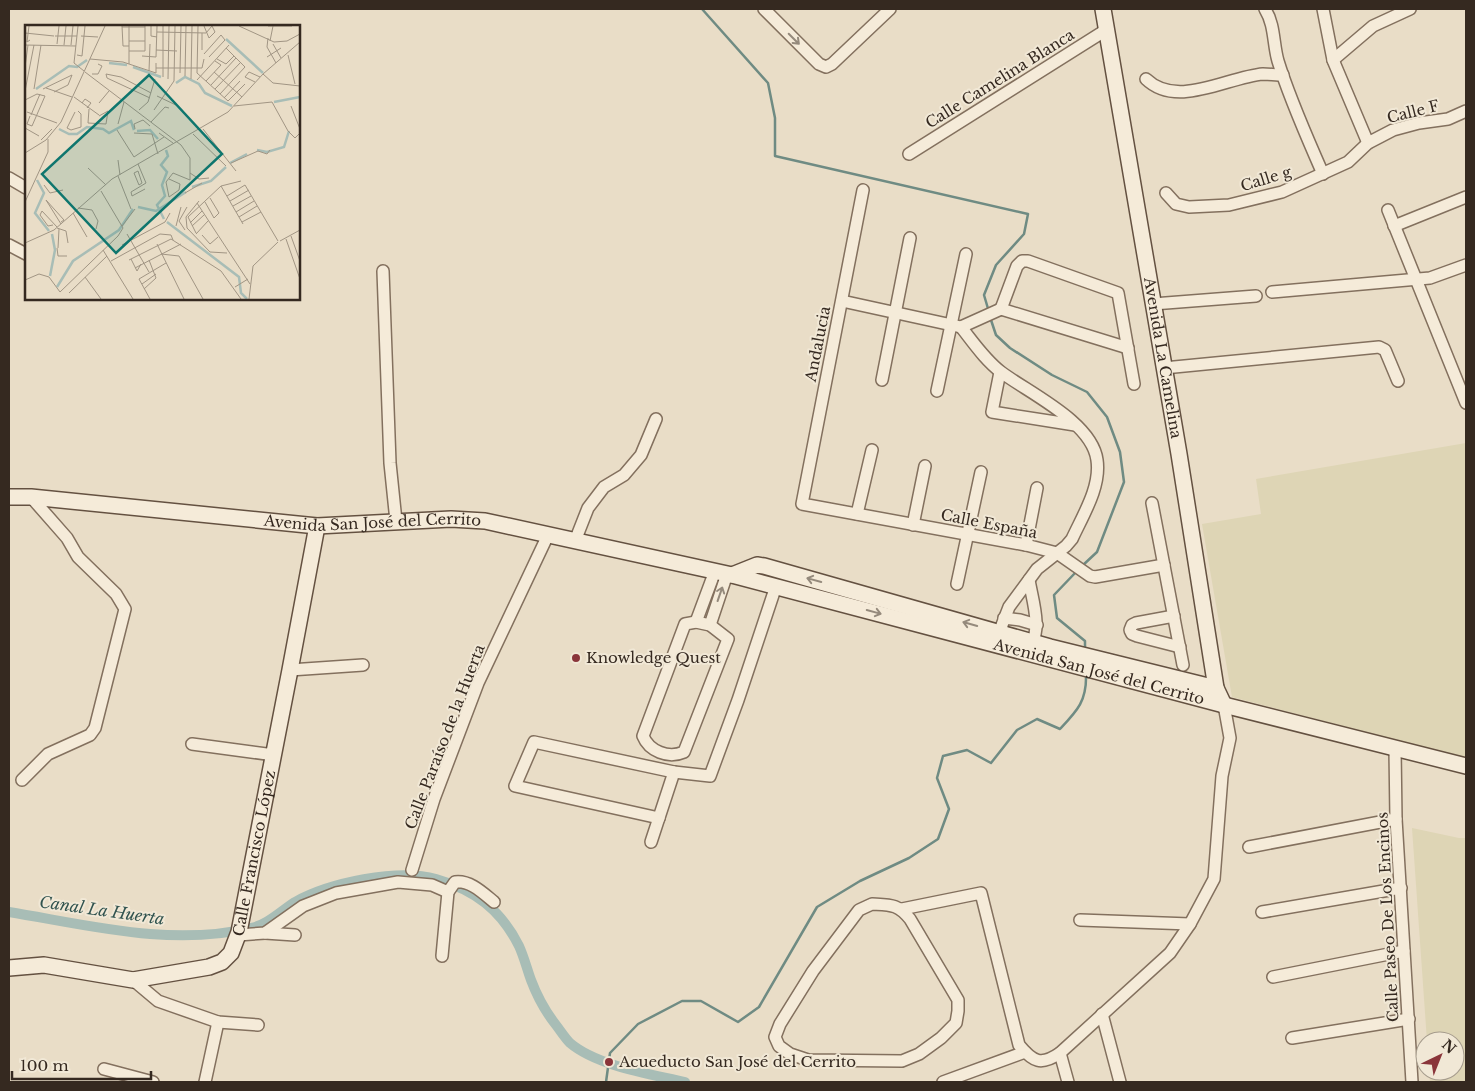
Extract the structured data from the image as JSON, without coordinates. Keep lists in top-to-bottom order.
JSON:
{
  "streets": {
    "street": [
      "Calle Camelina Blanca",
      "Calle F",
      "Calle g",
      "Andalucia",
      "Avenida La Camelina",
      "Avenida San José del Cerrito",
      "Calle España",
      "Calle Paraíso de la Huerta",
      "Calle Francisco López",
      "Calle Paseo De Los Encinos"
    ]
  },
  "crossings": [
    ["Calle Camelina Blanca", "Avenida La Camelina"],
    ["Calle F", "Calle g"],
    ["Andalucia", "Calle España"],
    ["Avenida La Camelina", "Avenida San José del Cerrito"],
    ["Avenida San José del Cerrito", "Calle Paraíso de la Huerta"],
    ["Avenida San José del Cerrito", "Calle Francisco López"],
    ["Avenida San José del Cerrito", "Calle Paseo De Los Encinos"]
  ],
  "water": ["Canal La Huerta"],
  "places": ["Knowledge Quest", "Acueducto San José del Cerrito"],
  "scale_bar": "100 m",
  "north": "top right"
}
